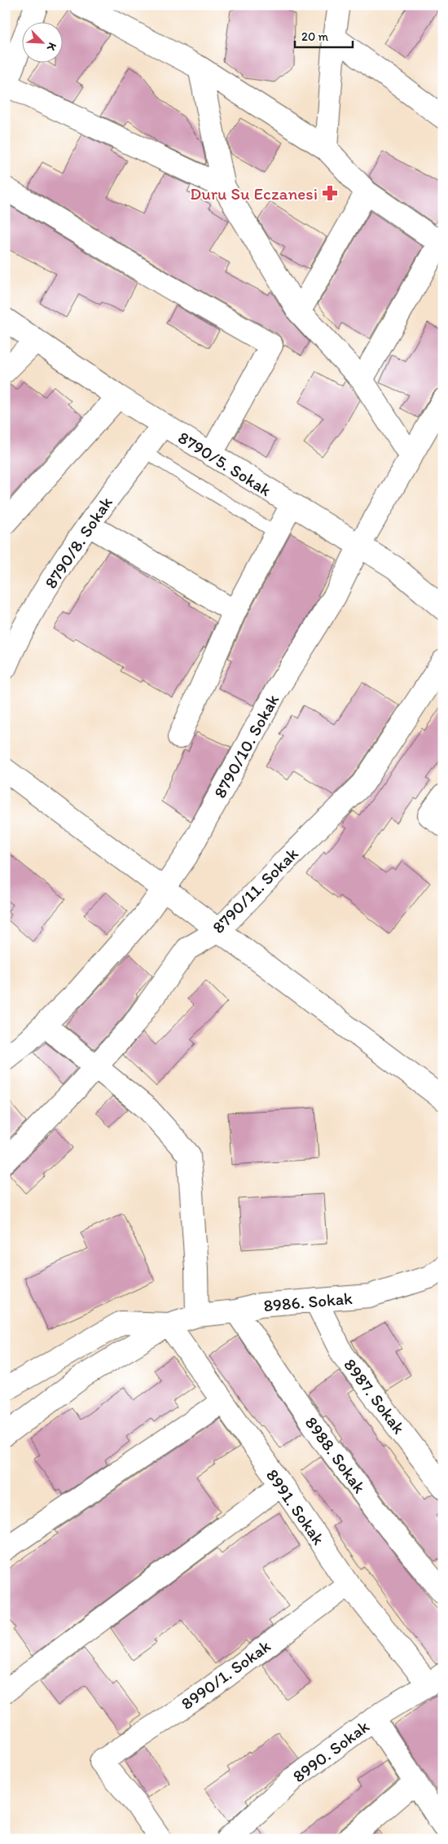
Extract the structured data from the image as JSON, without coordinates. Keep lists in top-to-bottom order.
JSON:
{
  "streets": {
    "street": [
      "8790/5. Sokak",
      "8790/8. Sokak",
      "8790/10. Sokak",
      "8790/11. Sokak",
      "8986. Sokak",
      "8987. Sokak",
      "8988. Sokak",
      "8991. Sokak",
      "8990/1. Sokak",
      "8990. Sokak"
    ]
  },
  "crossings": [
    ["8790/5. Sokak", "8790/8. Sokak"],
    ["8790/5. Sokak", "8790/10. Sokak"],
    ["8986. Sokak", "8987. Sokak"],
    ["8986. Sokak", "8988. Sokak"],
    ["8986. Sokak", "8991. Sokak"],
    ["8991. Sokak", "8990/1. Sokak"],
    ["8991. Sokak", "8990. Sokak"]
  ],
  "places": {
    "pharmacy": ["Duru Su Eczanesi"]
  },
  "scale_bar": "20 m",
  "north": "bottom right"
}
